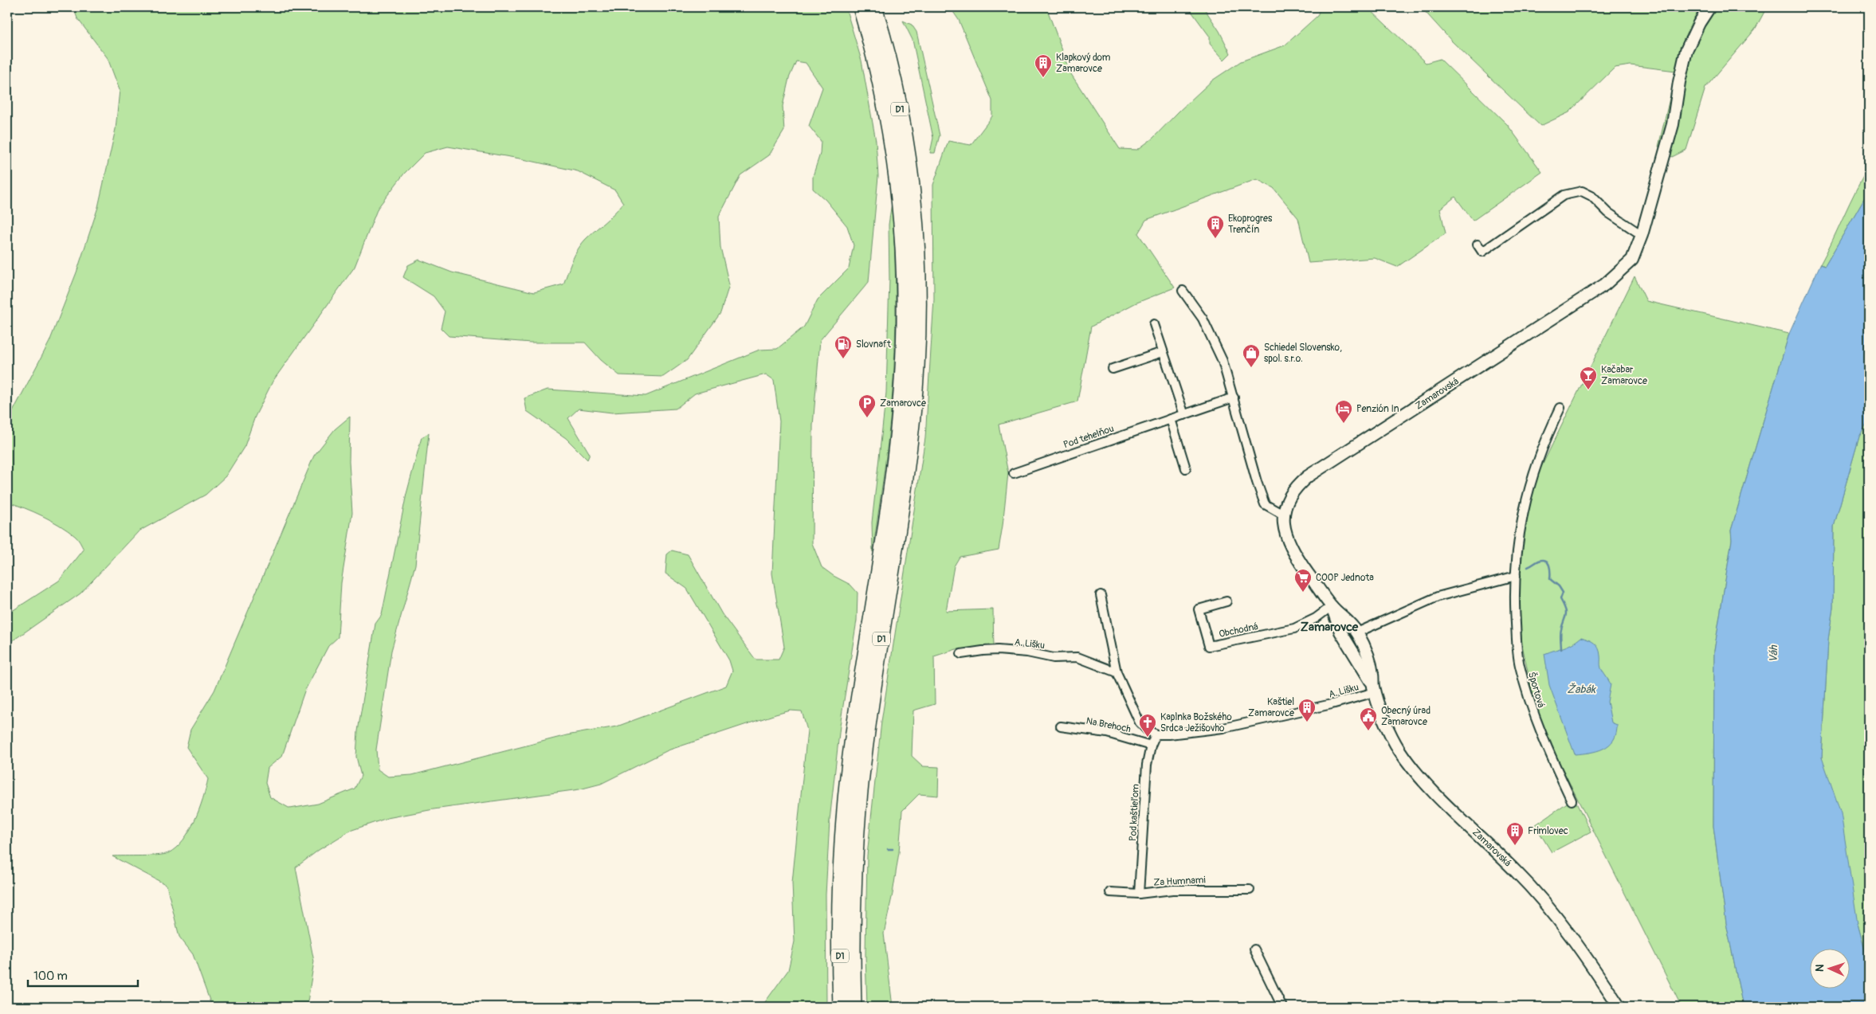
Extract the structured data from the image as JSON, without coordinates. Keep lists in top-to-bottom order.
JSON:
{
  "streets": {
    "highway": ["D1"],
    "main road": ["Zamarovská"],
    "street": [
      "Pod tehelňou",
      "Obchodná",
      "A. Lišku",
      "Športová",
      "Na Brehoch",
      "Pod kaštieľom",
      "Za Humnami"
    ]
  },
  "crossings": [
    ["Zamarovská", "Obchodná"],
    ["Zamarovská", "A. Lišku"],
    ["A. Lišku", "Pod kaštieľom"],
    ["Na Brehoch", "Pod kaštieľom"],
    ["Pod kaštieľom", "Za Humnami"]
  ],
  "districts": ["Zamarovce"],
  "water": ["Váh", "Žabák"],
  "places": {
    "building": [
      "Klapkový dom Zamarovce",
      "Ekoprogres Trenčín",
      "Kaštiel Zamarovce",
      "Frimlovec"
    ],
    "fuel station": ["Slovnaft"],
    "shop": ["Schiedel Slovensko, spol. s.r.o."],
    "bar": ["Kačabar Zamarovce"],
    "parking": ["Zamarovce"],
    "hotel": ["Penzión In"],
    "supermarket": ["COOP Jednota"],
    "public building": ["Obecný úrad Zamarovce"],
    "church": ["Kaplnka Božského Srdca Ježišovho"]
  },
  "scale_bar": "100 m",
  "north": "left"
}
